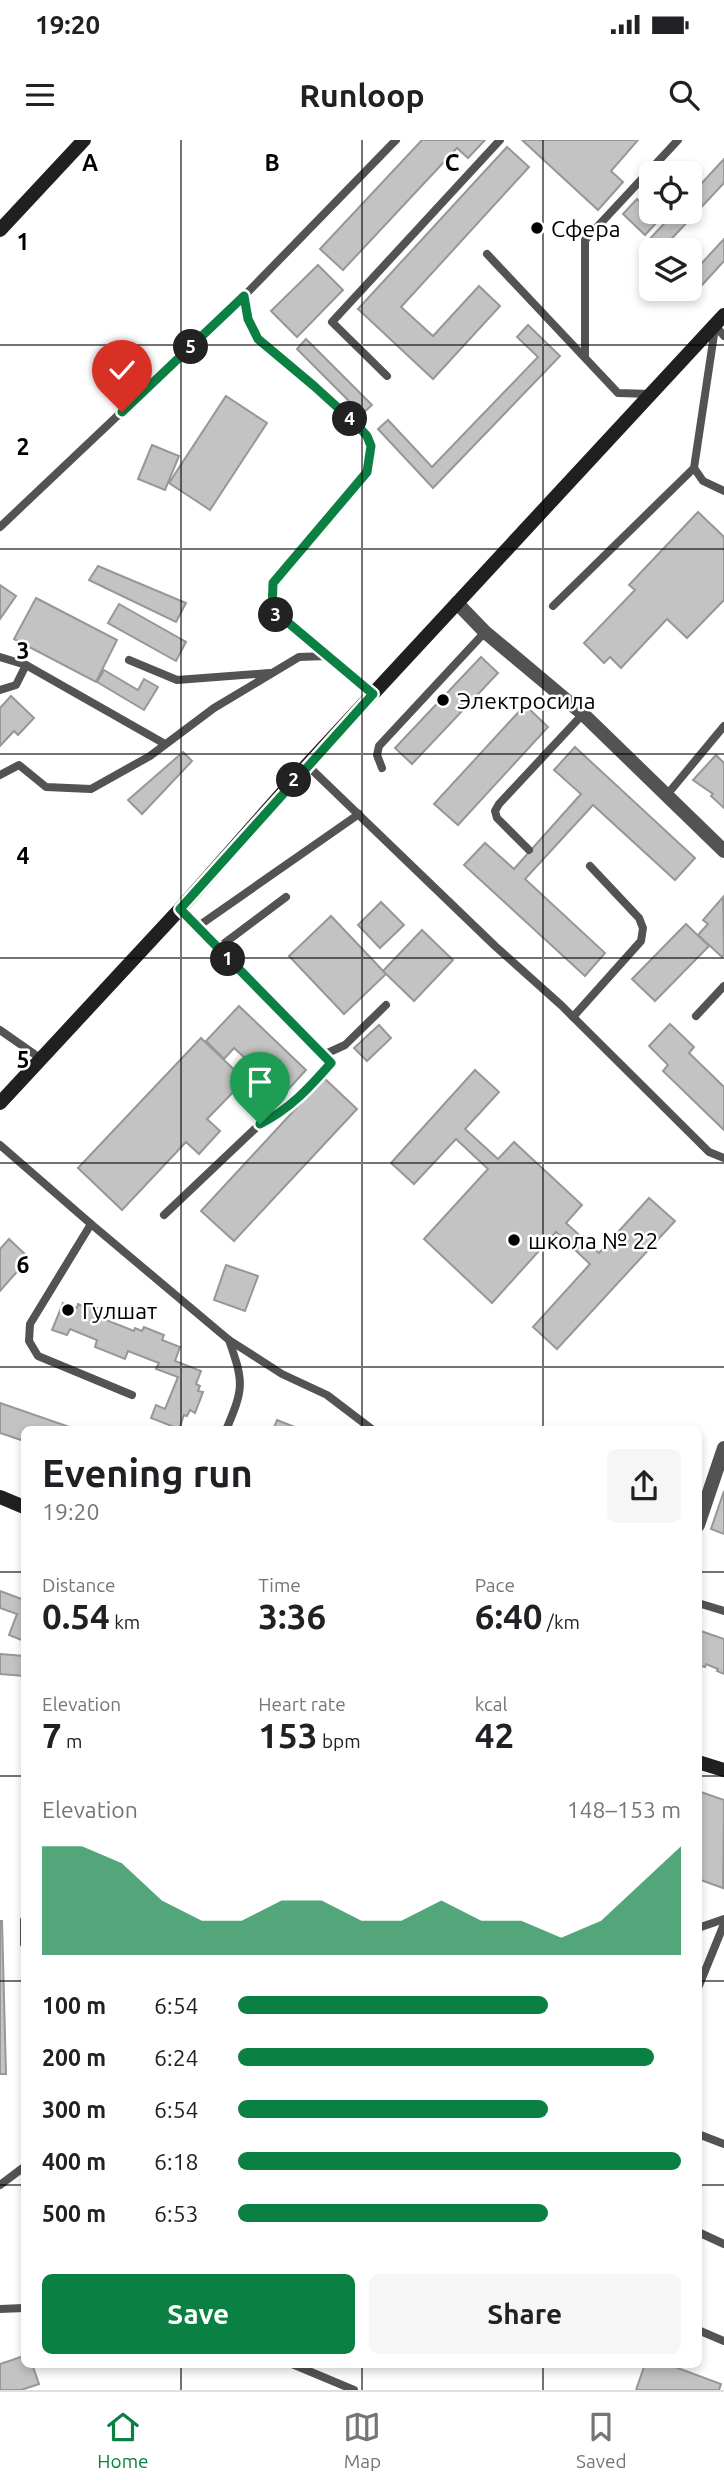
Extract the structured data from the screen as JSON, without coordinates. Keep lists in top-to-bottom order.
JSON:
{
  "places": [
    "Сфера",
    "Электросила",
    "школа № 22",
    "Гулшат"
  ],
  "page": {
    "status": "19:20",
    "header": "Runloop",
    "pins": [
      "5",
      "4",
      "3",
      "2",
      "1"
    ],
    "heading": ["Evening run", "19:20"],
    "stats": [
      ["Distance", "0.54 km"],
      ["Time", "3:36"],
      ["Pace", "6:40 /km"],
      ["Elevation", "7 m"],
      ["Heart rate", "153 bpm"],
      ["kcal", "42"]
    ],
    "chart": ["Elevation", "148–153 m"],
    "list": [
      {
        "name": "100 m",
        "note": "6:54"
      },
      {
        "name": "200 m",
        "note": "6:24"
      },
      {
        "name": "300 m",
        "note": "6:54"
      },
      {
        "name": "400 m",
        "note": "6:18"
      },
      {
        "name": "500 m",
        "note": "6:53"
      }
    ],
    "buttons": ["Save", "Share"],
    "tabs": ["Home", "Map", "Saved"]
  },
  "grid": {
    "columns": ["A", "B", "C"],
    "rows": [
      "1",
      "2",
      "3",
      "4",
      "5",
      "6"
    ]
  }
}
